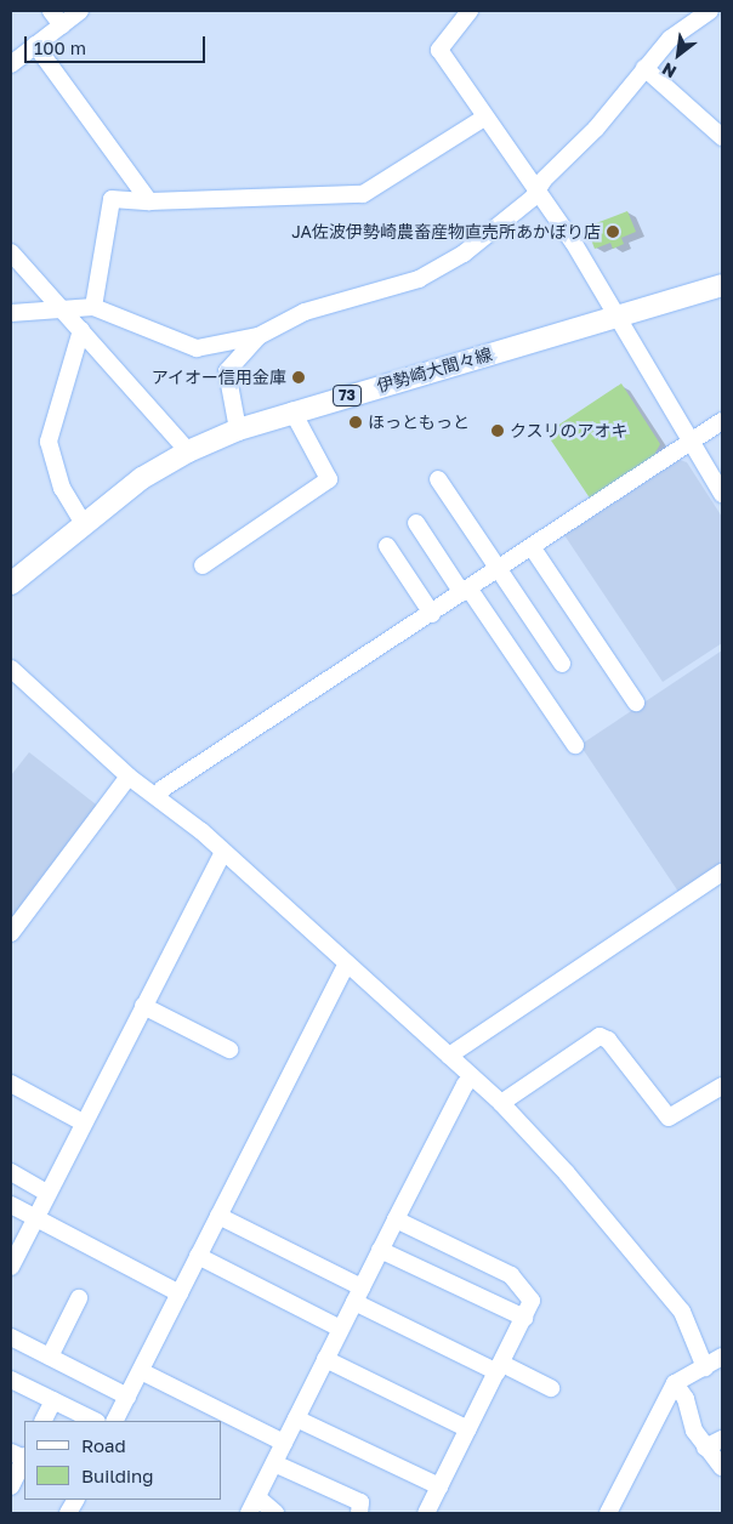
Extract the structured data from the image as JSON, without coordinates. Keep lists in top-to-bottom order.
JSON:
{
  "streets": {
    "main road": ["伊勢崎大間々線", "73"]
  },
  "places": [
    "JA佐波伊勢崎農畜産物直売所あかぼり店",
    "アイオー信用金庫",
    "ほっともっと",
    "クスリのアオキ"
  ],
  "legend": ["Road", "Building"],
  "scale_bar": "100 m",
  "north": "bottom left"
}
